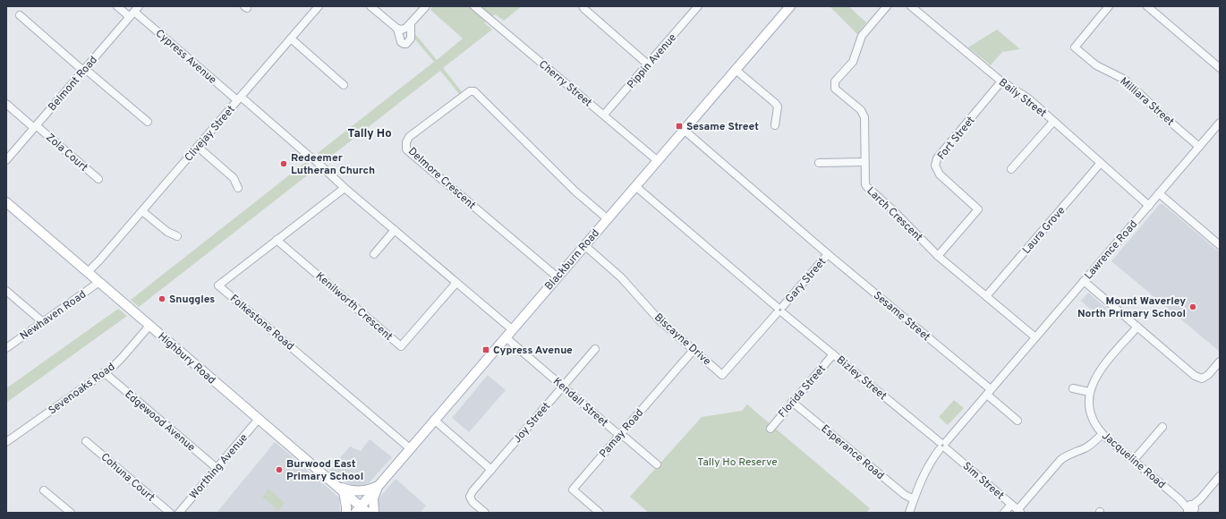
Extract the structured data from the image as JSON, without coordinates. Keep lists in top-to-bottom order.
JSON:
{
  "streets": {
    "main road": ["Blackburn Road", "Highbury Road"],
    "street": [
      "Cypress Avenue",
      "Pippin Avenue",
      "Belmont Road",
      "Cherry Street",
      "Baily Street",
      "Milliara Street",
      "Clivejay Street",
      "Fort Street",
      "Zola Court",
      "Delmore Crescent",
      "Larch Crescent",
      "Laura Grove",
      "Lawrence Road",
      "Gary Street",
      "Kenilworth Crescent",
      "Newhaven Road",
      "Sesame Street",
      "Folkestone Road",
      "Biscayne Drive",
      "Bizley Street",
      "Sevenoaks Road",
      "Florida Street",
      "Kendall Street",
      "Edgewood Avenue",
      "Joy Street",
      "Pamay Road",
      "Esperance Road",
      "Jacqueline Road",
      "Worthing Avenue",
      "Cohuna Court",
      "Sim Street"
    ]
  },
  "crossings": [
    ["Cypress Avenue", "Belmont Road"],
    ["Cypress Avenue", "Clivejay Street"],
    ["Cypress Avenue", "Blackburn Road"],
    ["Cypress Avenue", "Kenilworth Crescent"],
    ["Cypress Avenue", "Folkestone Road"],
    ["Pippin Avenue", "Cherry Street"],
    ["Belmont Road", "Zola Court"],
    ["Cherry Street", "Blackburn Road"],
    ["Baily Street", "Fort Street"],
    ["Baily Street", "Laura Grove"],
    ["Baily Street", "Lawrence Road"],
    ["Milliara Street", "Lawrence Road"],
    ["Clivejay Street", "Highbury Road"],
    ["Fort Street", "Larch Crescent"],
    ["Delmore Crescent", "Blackburn Road"],
    ["Larch Crescent", "Laura Grove"],
    ["Larch Crescent", "Lawrence Road"],
    ["Lawrence Road", "Sesame Street"],
    ["Lawrence Road", "Bizley Street"],
    ["Lawrence Road", "Esperance Road"],
    ["Lawrence Road", "Sim Street"],
    ["Blackburn Road", "Sesame Street"],
    ["Blackburn Road", "Folkestone Road"],
    ["Blackburn Road", "Biscayne Drive"],
    ["Blackburn Road", "Highbury Road"],
    ["Blackburn Road", "Bizley Street"],
    ["Blackburn Road", "Kendall Street"],
    ["Gary Street", "Sesame Street"],
    ["Gary Street", "Biscayne Drive"],
    ["Gary Street", "Bizley Street"],
    ["Kenilworth Crescent", "Folkestone Road"],
    ["Newhaven Road", "Highbury Road"],
    ["Biscayne Drive", "Bizley Street"],
    ["Biscayne Drive", "Pamay Road"],
    ["Highbury Road", "Sevenoaks Road"],
    ["Highbury Road", "Worthing Avenue"],
    ["Bizley Street", "Florida Street"],
    ["Bizley Street", "Sim Street"],
    ["Sevenoaks Road", "Edgewood Avenue"],
    ["Florida Street", "Esperance Road"],
    ["Kendall Street", "Joy Street"],
    ["Kendall Street", "Pamay Road"],
    ["Edgewood Avenue", "Worthing Avenue"]
  ],
  "districts": ["Tally Ho"],
  "parks": ["Tally Ho Reserve"],
  "places": {
    "transit": ["Sesame Street", "Cypress Avenue"],
    "other": [
      "Redeemer Lutheran Church",
      "Snuggles",
      "Mount Waverley North Primary School",
      "Burwood East Primary School"
    ]
  }
}
